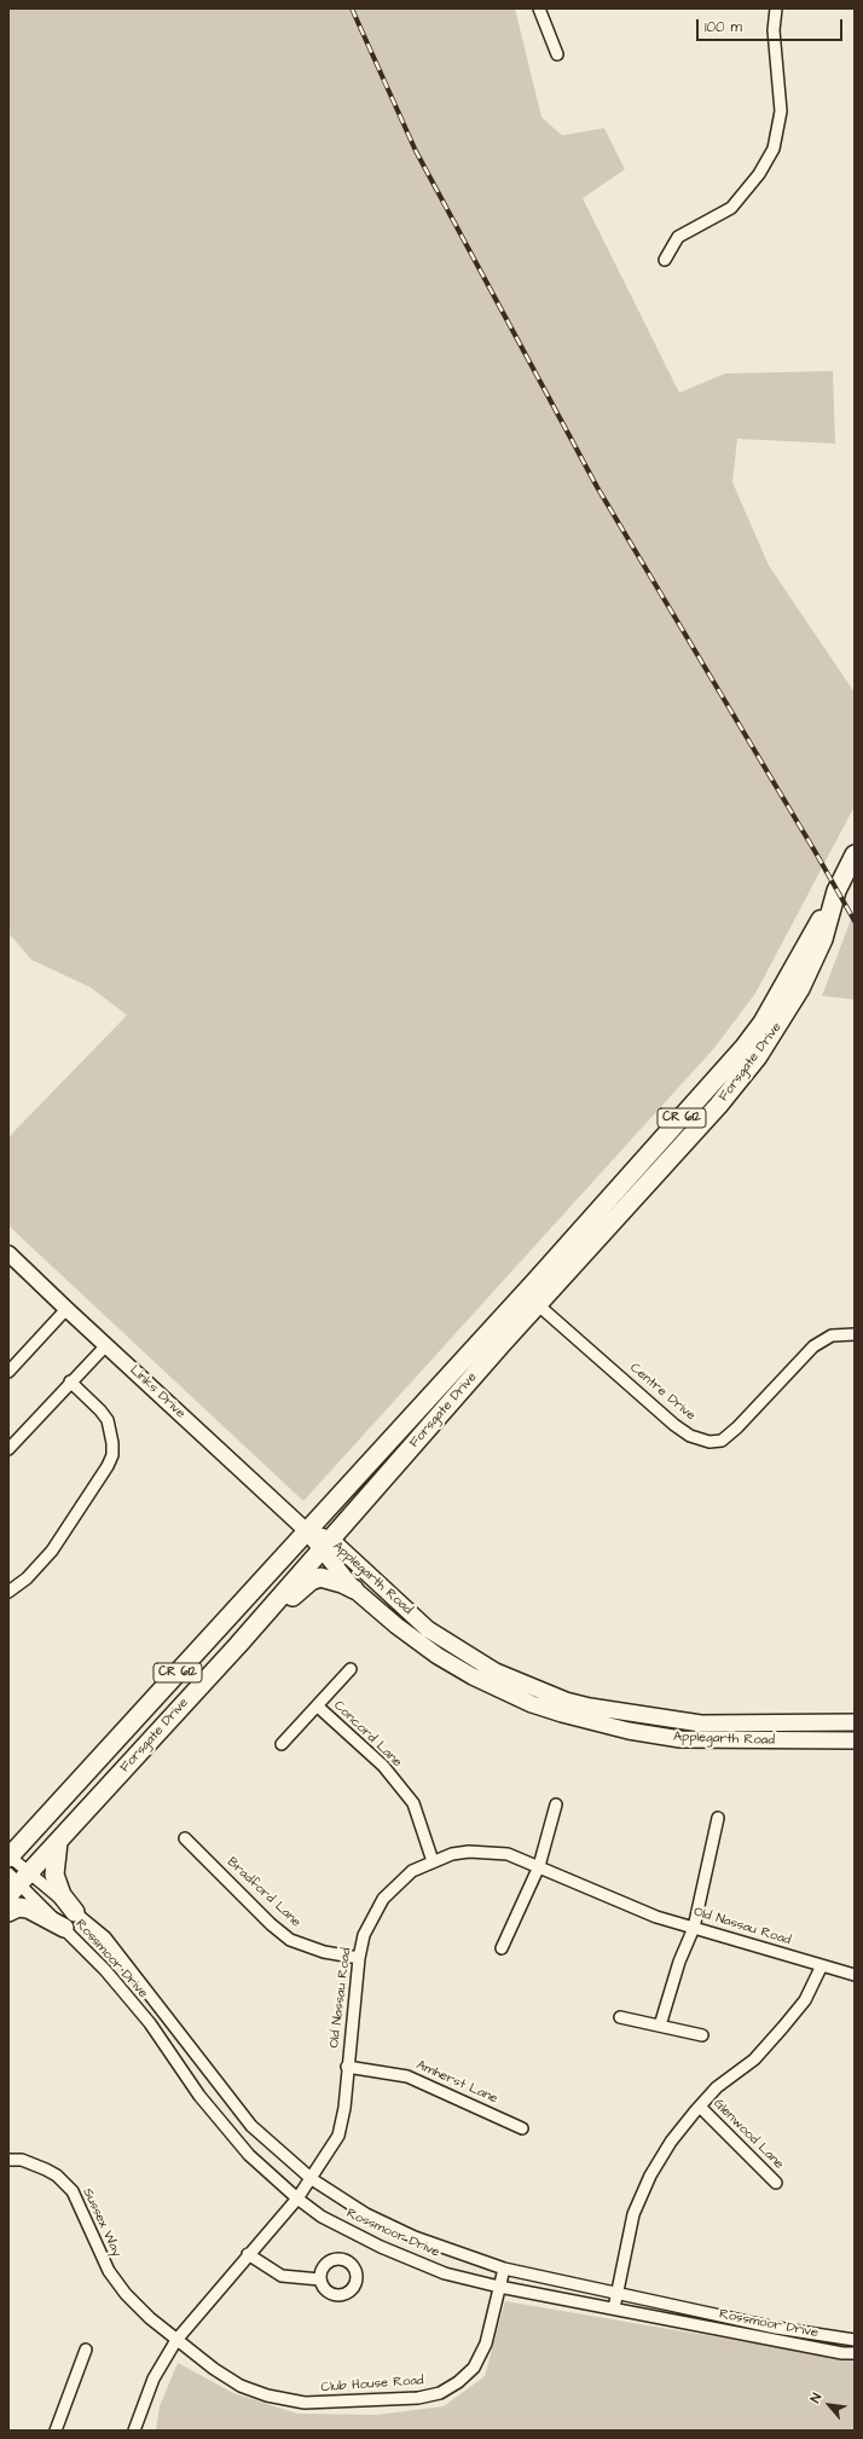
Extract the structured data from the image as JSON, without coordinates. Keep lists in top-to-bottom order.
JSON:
{
  "streets": {
    "main road": ["Forsgate Drive", "CR 612", "Applegarth Road"],
    "street": [
      "Links Drive",
      "Centre Drive",
      "Concord Lane",
      "Bradford Lane",
      "Old Nassau Road",
      "Rossmoor Drive",
      "Amherst Lane",
      "Glenwood Lane",
      "Sussex Way",
      "Club House Road"
    ]
  },
  "crossings": [
    ["Forsgate Drive", "Links Drive"],
    ["Forsgate Drive", "Centre Drive"],
    ["Forsgate Drive", "Applegarth Road"],
    ["Forsgate Drive", "Rossmoor Drive"],
    ["Links Drive", "Applegarth Road"],
    ["Concord Lane", "Old Nassau Road"],
    ["Bradford Lane", "Old Nassau Road"],
    ["Old Nassau Road", "Rossmoor Drive"],
    ["Old Nassau Road", "Amherst Lane"],
    ["Old Nassau Road", "Sussex Way"],
    ["Old Nassau Road", "Club House Road"],
    ["Rossmoor Drive", "Club House Road"],
    ["Sussex Way", "Club House Road"]
  ],
  "scale_bar": "100 m",
  "north": "top left"
}
